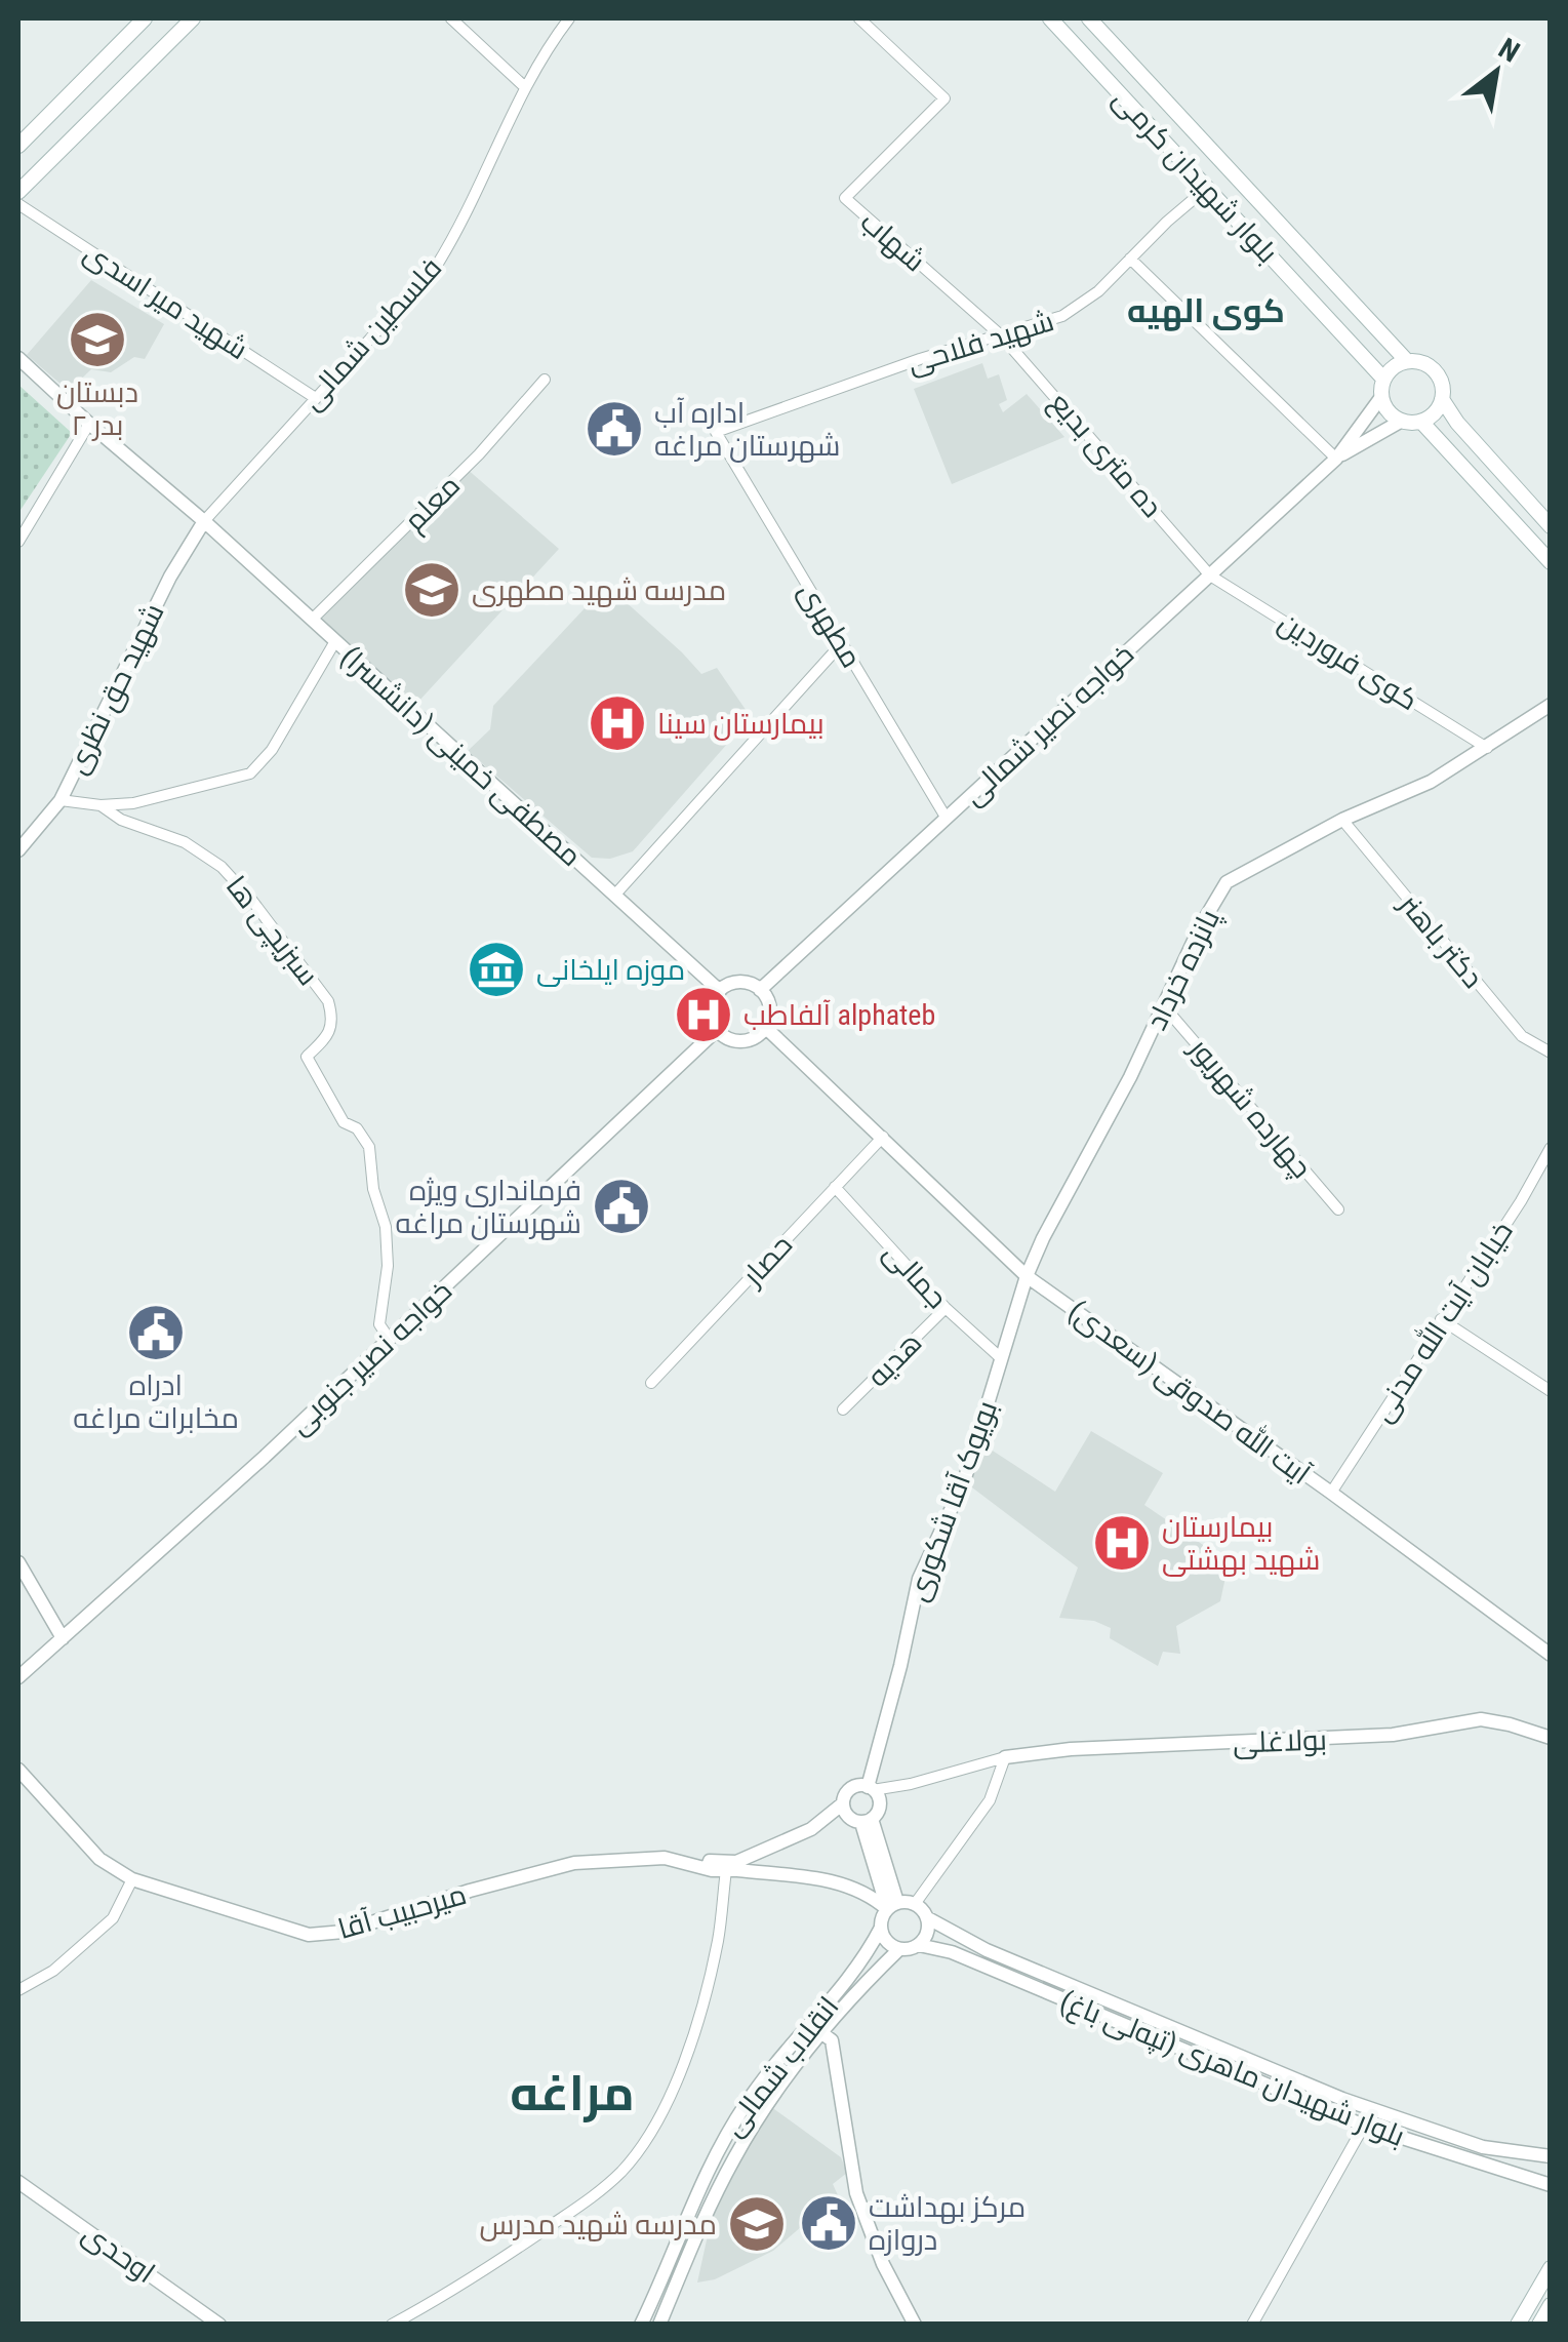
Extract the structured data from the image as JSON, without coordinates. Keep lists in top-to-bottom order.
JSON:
{
  "streets": {
    "main road": ["بلوار شهیدان کرمی"],
    "street": [
      "شهاب",
      "شهید میر اسدی",
      "فلسطین شمالی",
      "شهید فلاحی",
      "ده متری بدیع",
      "معلم",
      "مطهری",
      "کوی فروردین",
      "شهید حق نظری",
      "خواجه نصیر شمالی",
      "مصطفی خمینی (دانشسرا)",
      "سبزیچی ها",
      "دکتر باهنر",
      "پانزده خرداد",
      "چهارده شهریور",
      "حصار",
      "جمالی",
      "خیابان آیت الله مدنی",
      "خواجه نصیر جنوبی",
      "هدیه",
      "آیت الله صدوقی (سعدی)",
      "بویوک آقا شکوری",
      "بولاغلی",
      "میرحبیب آقا",
      "انقلاب شمالی",
      "بلوار شهیدان ماهری (تپه‌لی باغ)",
      "اوحدی"
    ]
  },
  "crossings": [
    ["بلوار شهیدان کرمی", "شهید فلاحی"],
    ["شهاب", "شهید فلاحی"],
    ["شهاب", "ده متری بدیع"],
    ["شهید میر اسدی", "فلسطین شمالی"],
    ["فلسطین شمالی", "شهید حق نظری"],
    ["فلسطین شمالی", "مصطفی خمینی (دانشسرا)"],
    ["شهید فلاحی", "ده متری بدیع"],
    ["شهید فلاحی", "مطهری"],
    ["ده متری بدیع", "کوی فروردین"],
    ["ده متری بدیع", "خواجه نصیر شمالی"],
    ["معلم", "مصطفی خمینی (دانشسرا)"],
    ["مطهری", "خواجه نصیر شمالی"],
    ["کوی فروردین", "خواجه نصیر شمالی"],
    ["کوی فروردین", "پانزده خرداد"],
    ["شهید حق نظری", "مصطفی خمینی (دانشسرا)"],
    ["خواجه نصیر شمالی", "مصطفی خمینی (دانشسرا)"],
    ["خواجه نصیر شمالی", "خواجه نصیر جنوبی"],
    ["خواجه نصیر شمالی", "آیت الله صدوقی (سعدی)"],
    ["مصطفی خمینی (دانشسرا)", "خواجه نصیر جنوبی"],
    ["مصطفی خمینی (دانشسرا)", "آیت الله صدوقی (سعدی)"],
    ["سبزیچی ها", "خواجه نصیر جنوبی"],
    ["دکتر باهنر", "پانزده خرداد"],
    ["پانزده خرداد", "چهارده شهریور"],
    ["پانزده خرداد", "آیت الله صدوقی (سعدی)"],
    ["پانزده خرداد", "بویوک آقا شکوری"],
    ["حصار", "جمالی"],
    ["حصار", "آیت الله صدوقی (سعدی)"],
    ["جمالی", "هدیه"],
    ["جمالی", "بویوک آقا شکوری"],
    ["خیابان آیت الله مدنی", "آیت الله صدوقی (سعدی)"],
    ["خواجه نصیر جنوبی", "آیت الله صدوقی (سعدی)"],
    ["آیت الله صدوقی (سعدی)", "بویوک آقا شکوری"],
    ["بویوک آقا شکوری", "بولاغلی"],
    ["میرحبیب آقا", "انقلاب شمالی"],
    ["میرحبیب آقا", "بلوار شهیدان ماهری (تپه‌لی باغ)"],
    ["انقلاب شمالی", "بلوار شهیدان ماهری (تپه‌لی باغ)"]
  ],
  "districts": ["کوی الهیه", "مراغه"],
  "places": {
    "school or university": ["دبستان بدر ۲", "مدرسه شهید مطهری", "مدرسه شهید مدرس"],
    "public building": [
      "اداره آب شهرستان مراغه",
      "فرمانداری ویژه شهرستان مراغه",
      "ادراه مخابرات مراغه",
      "مرکز بهداشت دروازه"
    ],
    "hospital": ["بیمارستان سینا", "آلفاطب alphateb", "بیمارستان شهید بهشتی"],
    "museum": ["موزه ایلخانی"]
  },
  "north": "top right"
}
